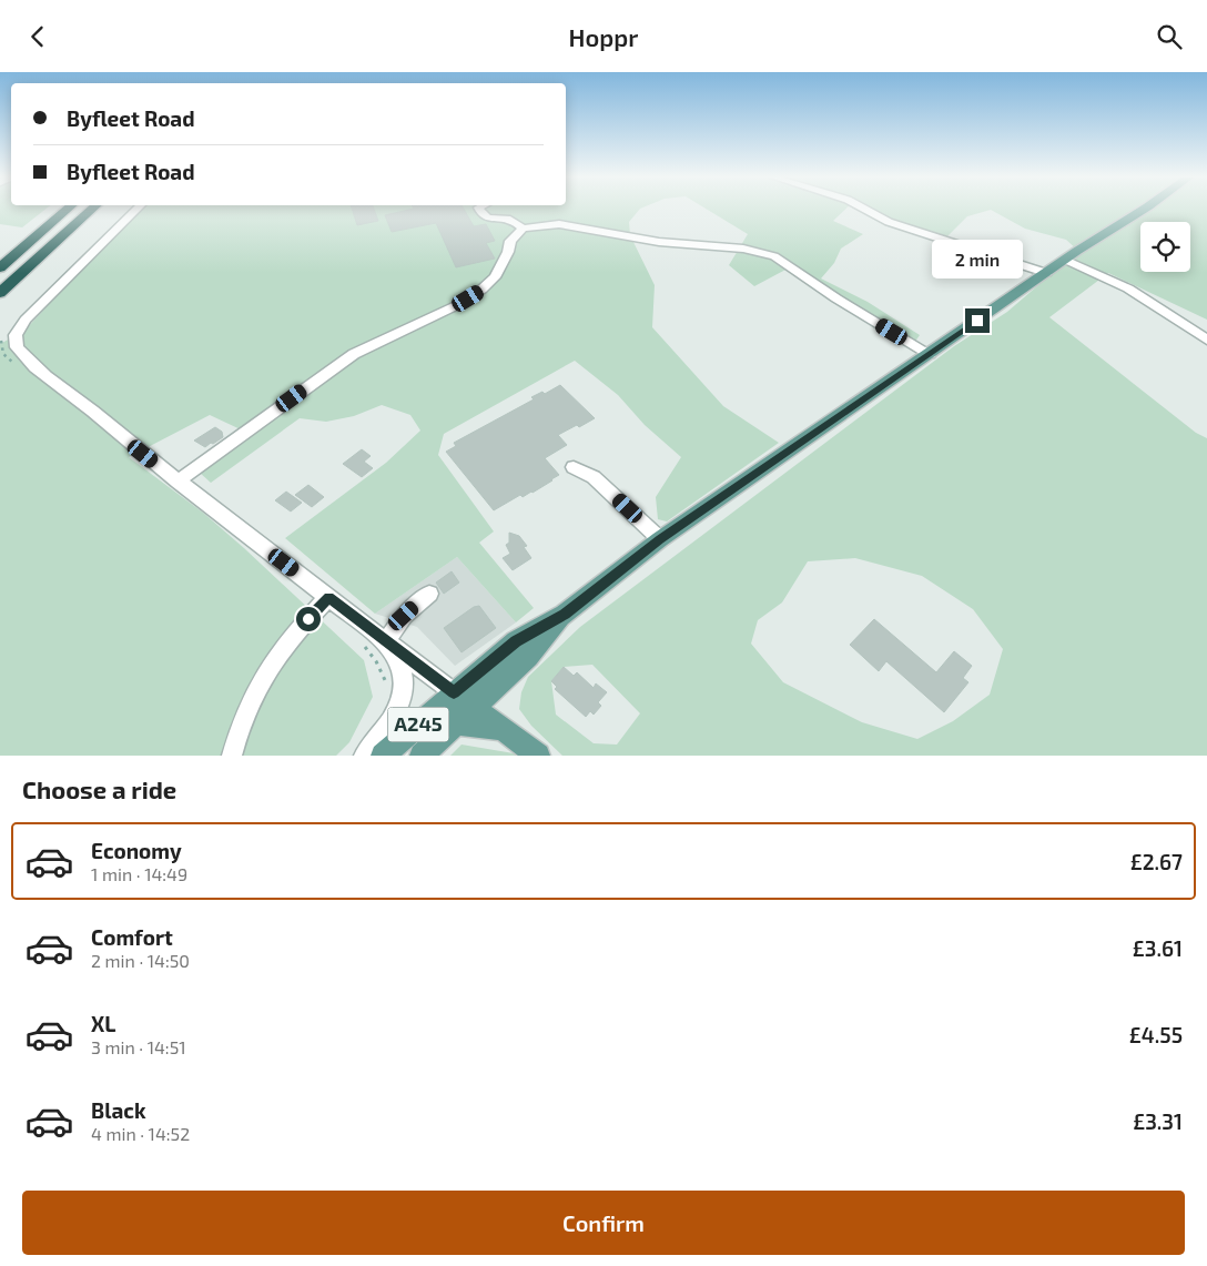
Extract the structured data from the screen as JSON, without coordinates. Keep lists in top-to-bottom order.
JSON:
{
  "streets": {
    "main road": ["A245"]
  },
  "page": {
    "header": "Hoppr",
    "banner": ["Byfleet Road", "Byfleet Road"],
    "bubble": "2 min",
    "heading": "Choose a ride",
    "list": [
      {
        "name": "Economy",
        "note": "1 min · 14:49",
        "value": "£2.67"
      },
      {
        "name": "Comfort",
        "note": "2 min · 14:50",
        "value": "£3.61"
      },
      {
        "name": "XL",
        "note": "3 min · 14:51",
        "value": "£4.55"
      },
      {
        "name": "Black",
        "note": "4 min · 14:52",
        "value": "£3.31"
      }
    ],
    "buttons": "Confirm"
  }
}
